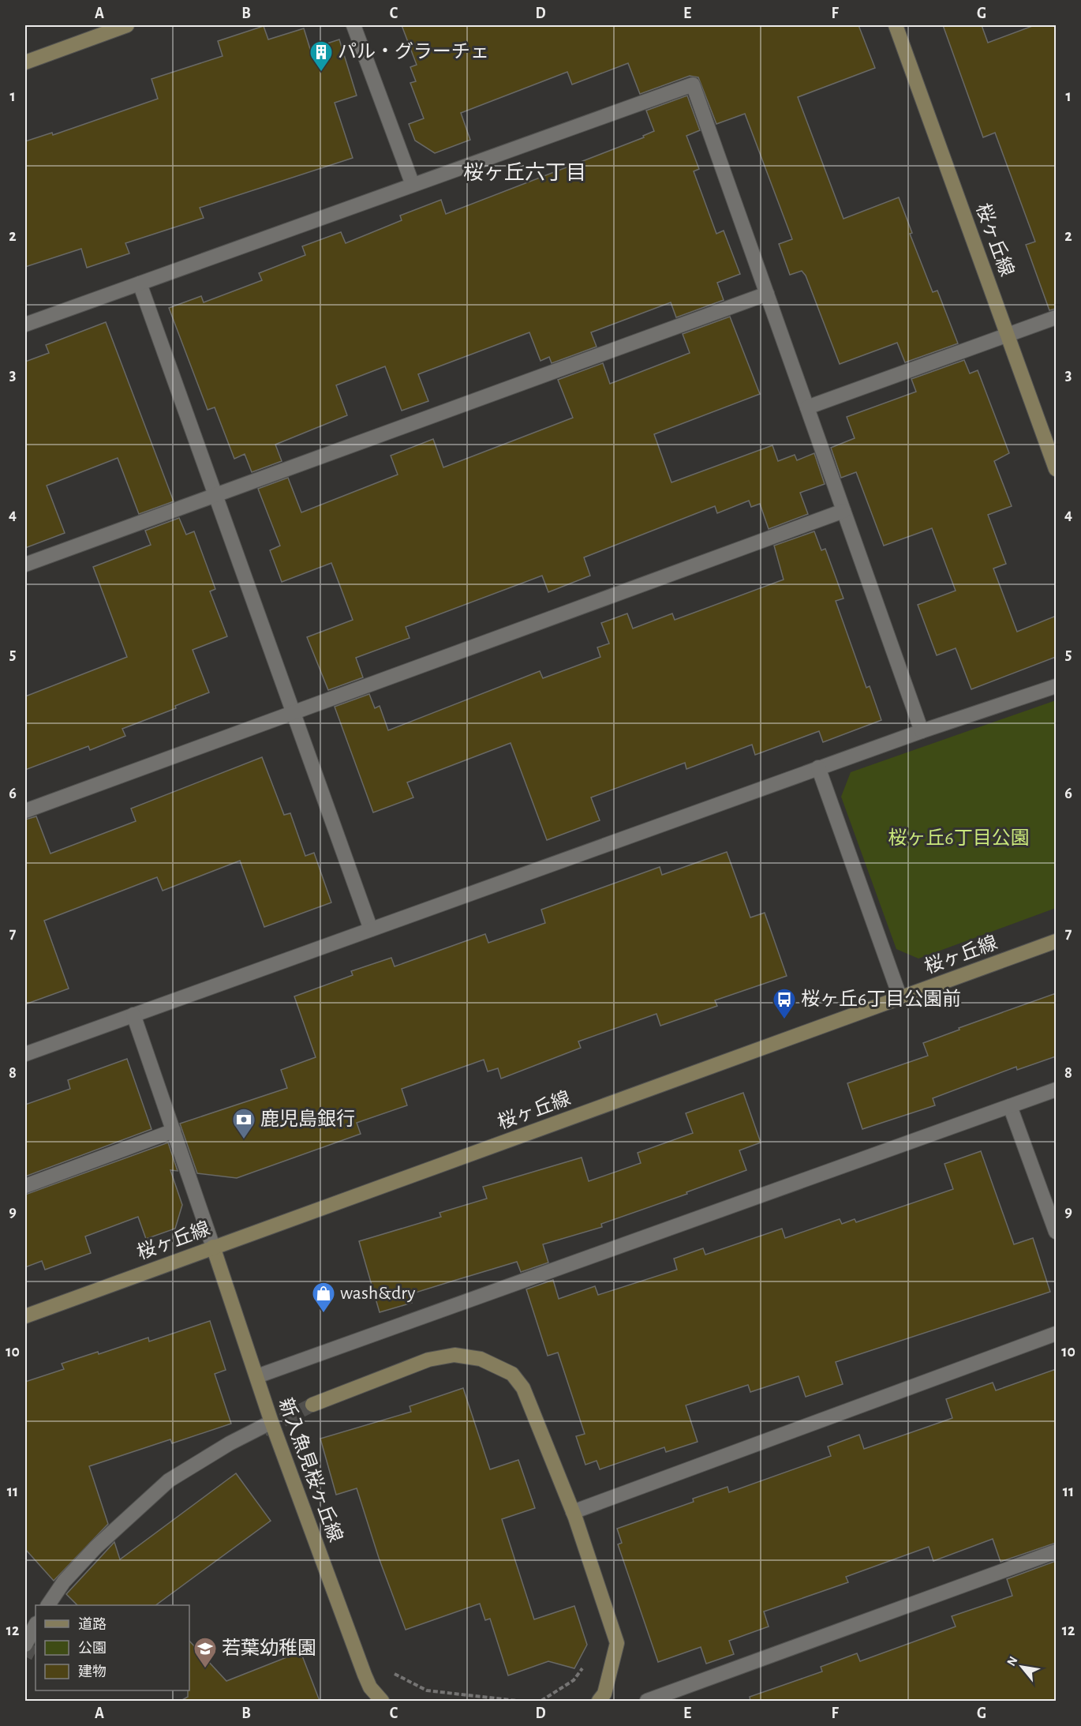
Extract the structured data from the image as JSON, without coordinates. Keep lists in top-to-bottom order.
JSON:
{
  "streets": {
    "street": ["桜ヶ丘線", "新入魚見桜ヶ丘線"]
  },
  "crossings": [
    ["桜ヶ丘線", "新入魚見桜ヶ丘線"]
  ],
  "districts": ["桜ヶ丘六丁目"],
  "parks": ["桜ヶ丘6丁目公園"],
  "places": {
    "building": ["パル・グラーチェ"],
    "bus stop": ["桜ヶ丘6丁目公園前"],
    "bank": ["鹿児島銀行"],
    "shop": ["wash&dry"],
    "school or university": ["若葉幼稚園"]
  },
  "legend": ["道路", "公園", "建物"],
  "north": "top left",
  "grid": {
    "columns": [
      "A",
      "B",
      "C",
      "D",
      "E",
      "F",
      "G"
    ],
    "rows": [
      "1",
      "2",
      "3",
      "4",
      "5",
      "6",
      "7",
      "8",
      "9",
      "10",
      "11",
      "12"
    ]
  }
}
